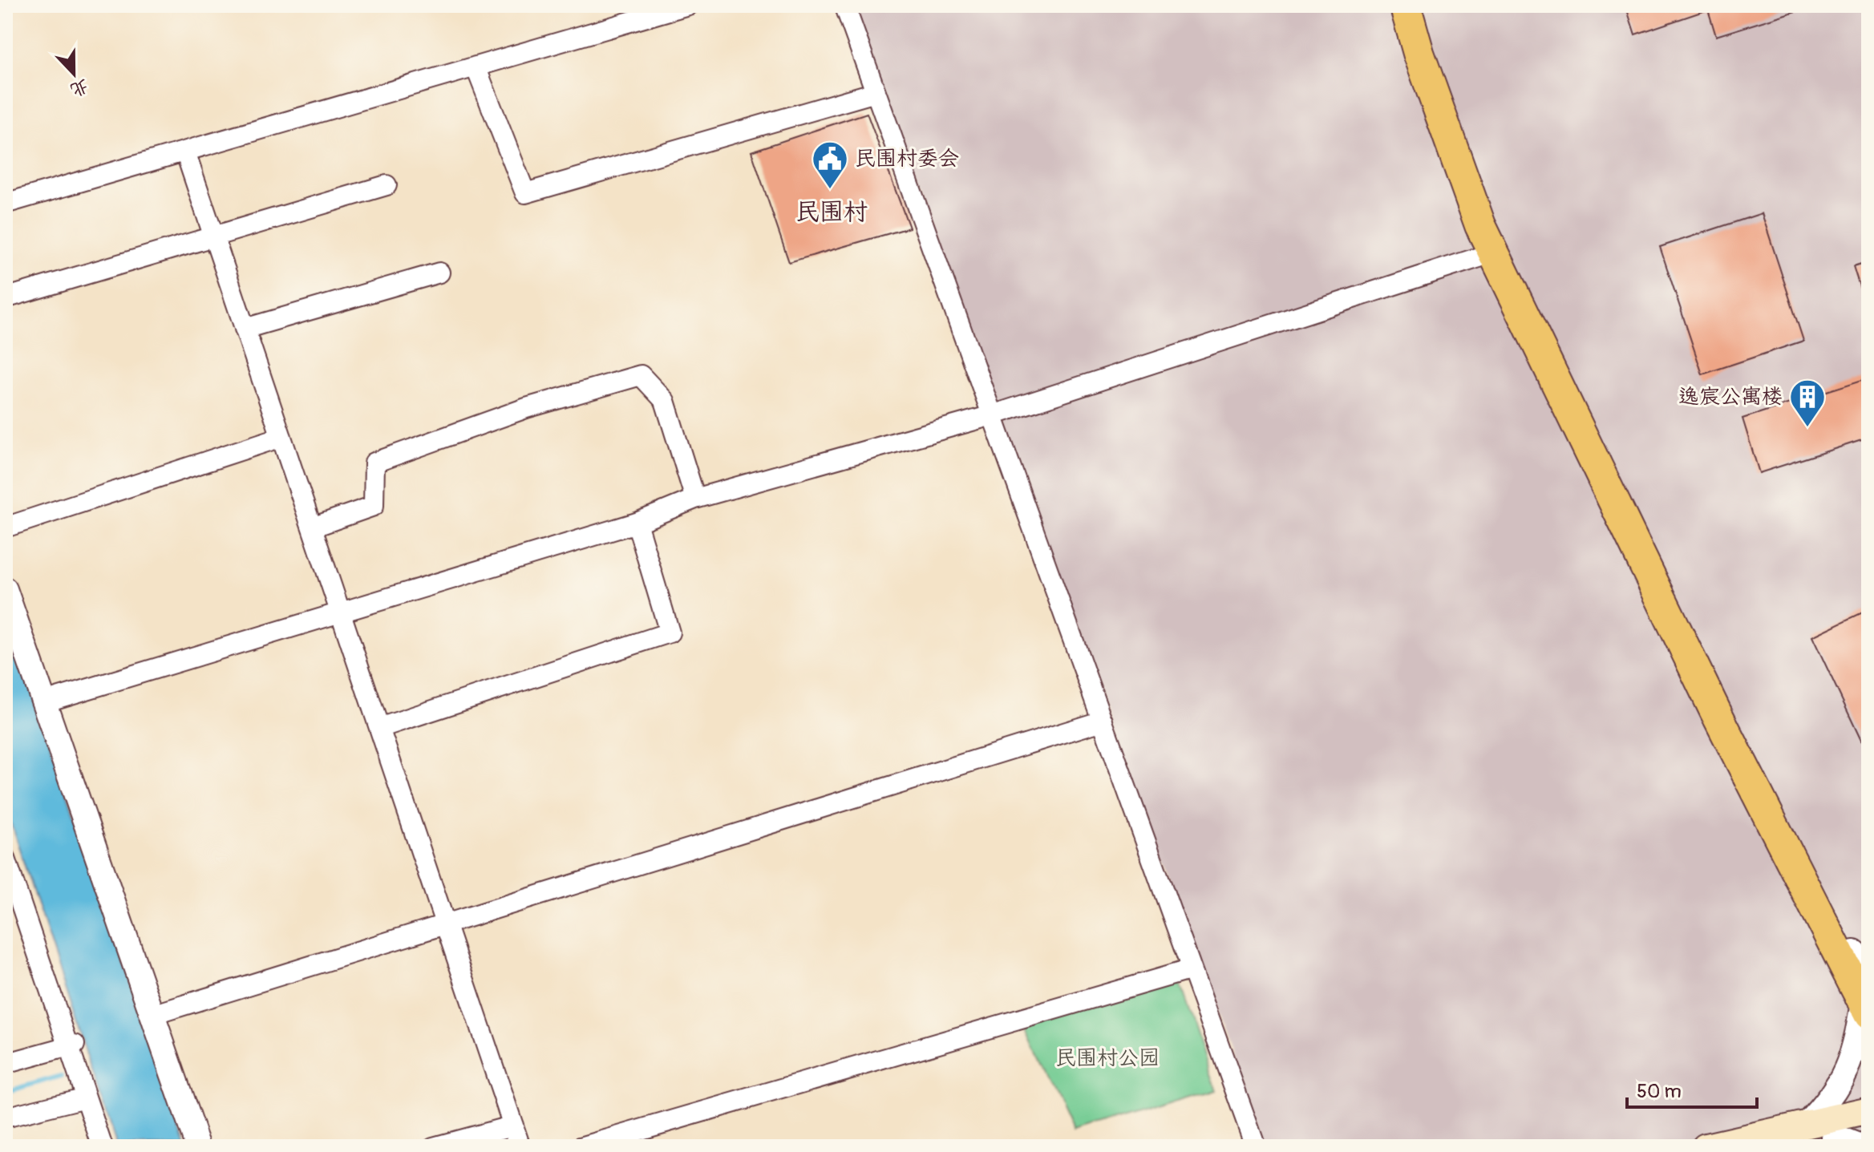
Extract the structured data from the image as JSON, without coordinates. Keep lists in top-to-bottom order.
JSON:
{
  "districts": ["民围村"],
  "parks": ["民围村公园"],
  "places": {
    "public building": ["民围村委会"],
    "building": ["逸宸公寓楼"]
  },
  "scale_bar": "50 m",
  "north": "bottom"
}
